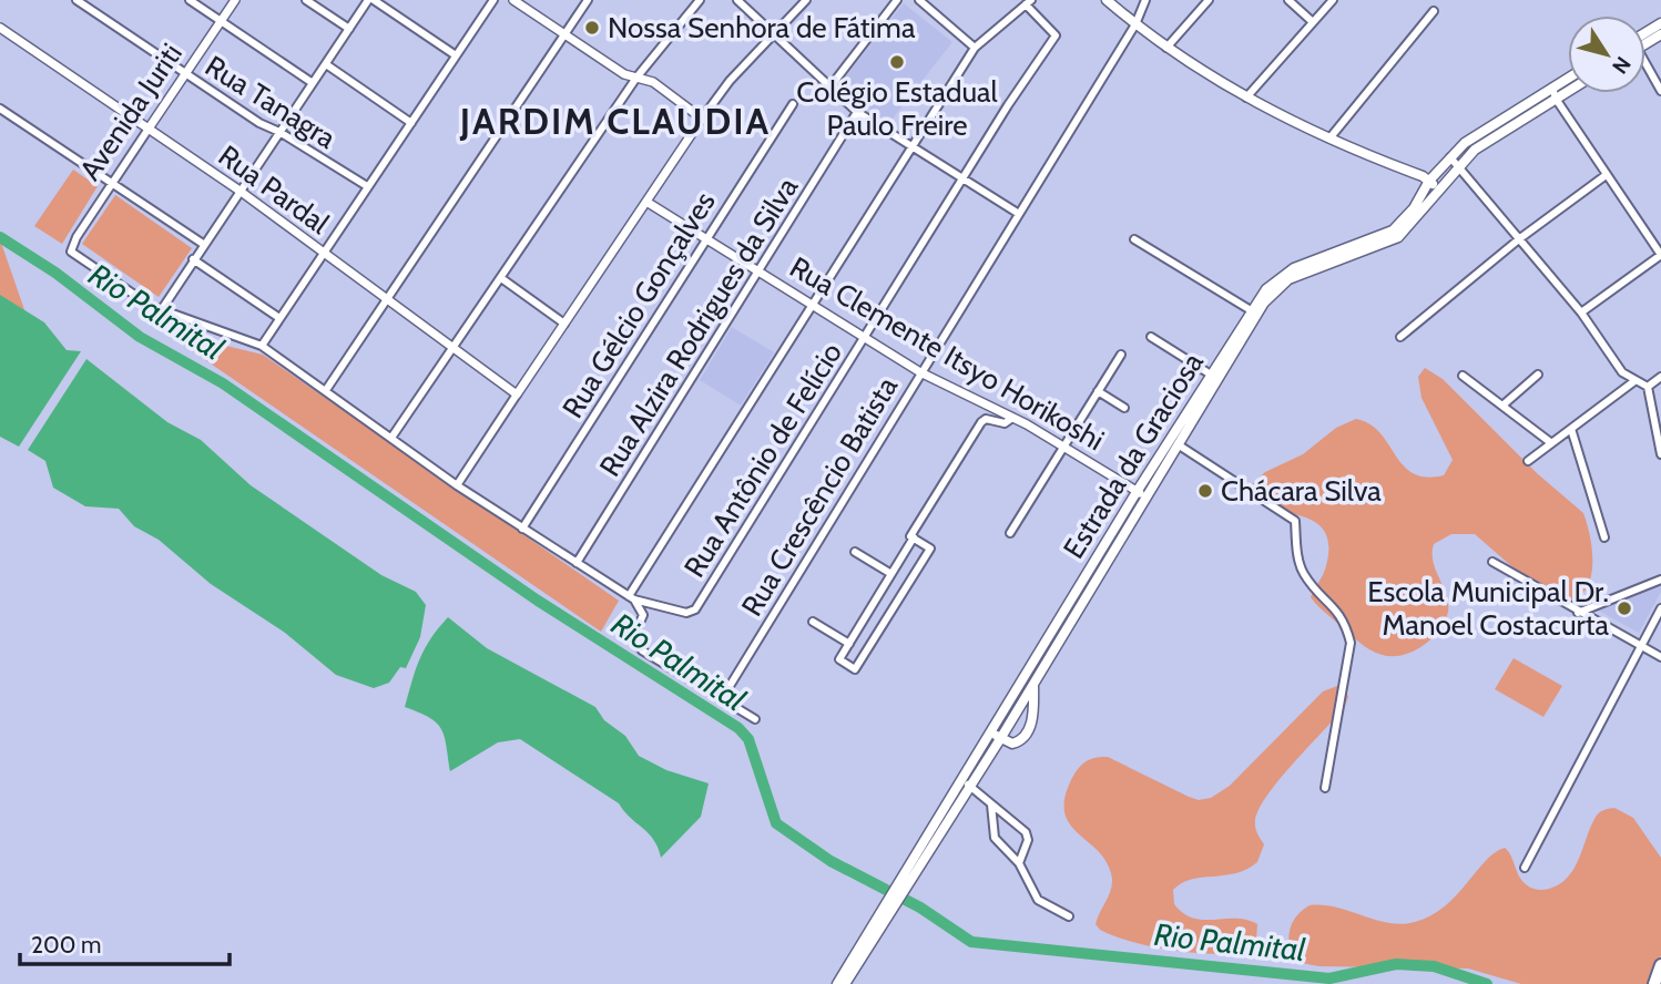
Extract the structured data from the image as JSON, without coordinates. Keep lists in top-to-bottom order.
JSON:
{
  "streets": {
    "main road": ["Estrada da Graciosa"],
    "street": [
      "Rua Tanagra",
      "Avenida Juriti",
      "Rua Pardal",
      "Rua Gélcio Gonçalves",
      "Rua Alzira Rodrigues da Silva",
      "Rua Clemente Itsyo Horikoshi",
      "Rua Antônio de Felício",
      "Rua Crescêncio Batista"
    ]
  },
  "crossings": [
    ["Rua Tanagra", "Avenida Juriti"],
    ["Avenida Juriti", "Rua Pardal"],
    ["Rua Gélcio Gonçalves", "Rua Clemente Itsyo Horikoshi"],
    ["Rua Alzira Rodrigues da Silva", "Rua Clemente Itsyo Horikoshi"],
    ["Rua Clemente Itsyo Horikoshi", "Estrada da Graciosa"],
    ["Rua Clemente Itsyo Horikoshi", "Rua Antônio de Felício"],
    ["Rua Clemente Itsyo Horikoshi", "Rua Crescêncio Batista"]
  ],
  "districts": ["JARDIM CLAUDIA"],
  "water": ["Rio Palmital"],
  "places": [
    "Nossa Senhora de Fátima",
    "Colégio Estadual Paulo Freire",
    "Chácara Silva",
    "Escola Municipal Dr. Manoel Costacurta"
  ],
  "scale_bar": "200 m",
  "north": "bottom right"
}
